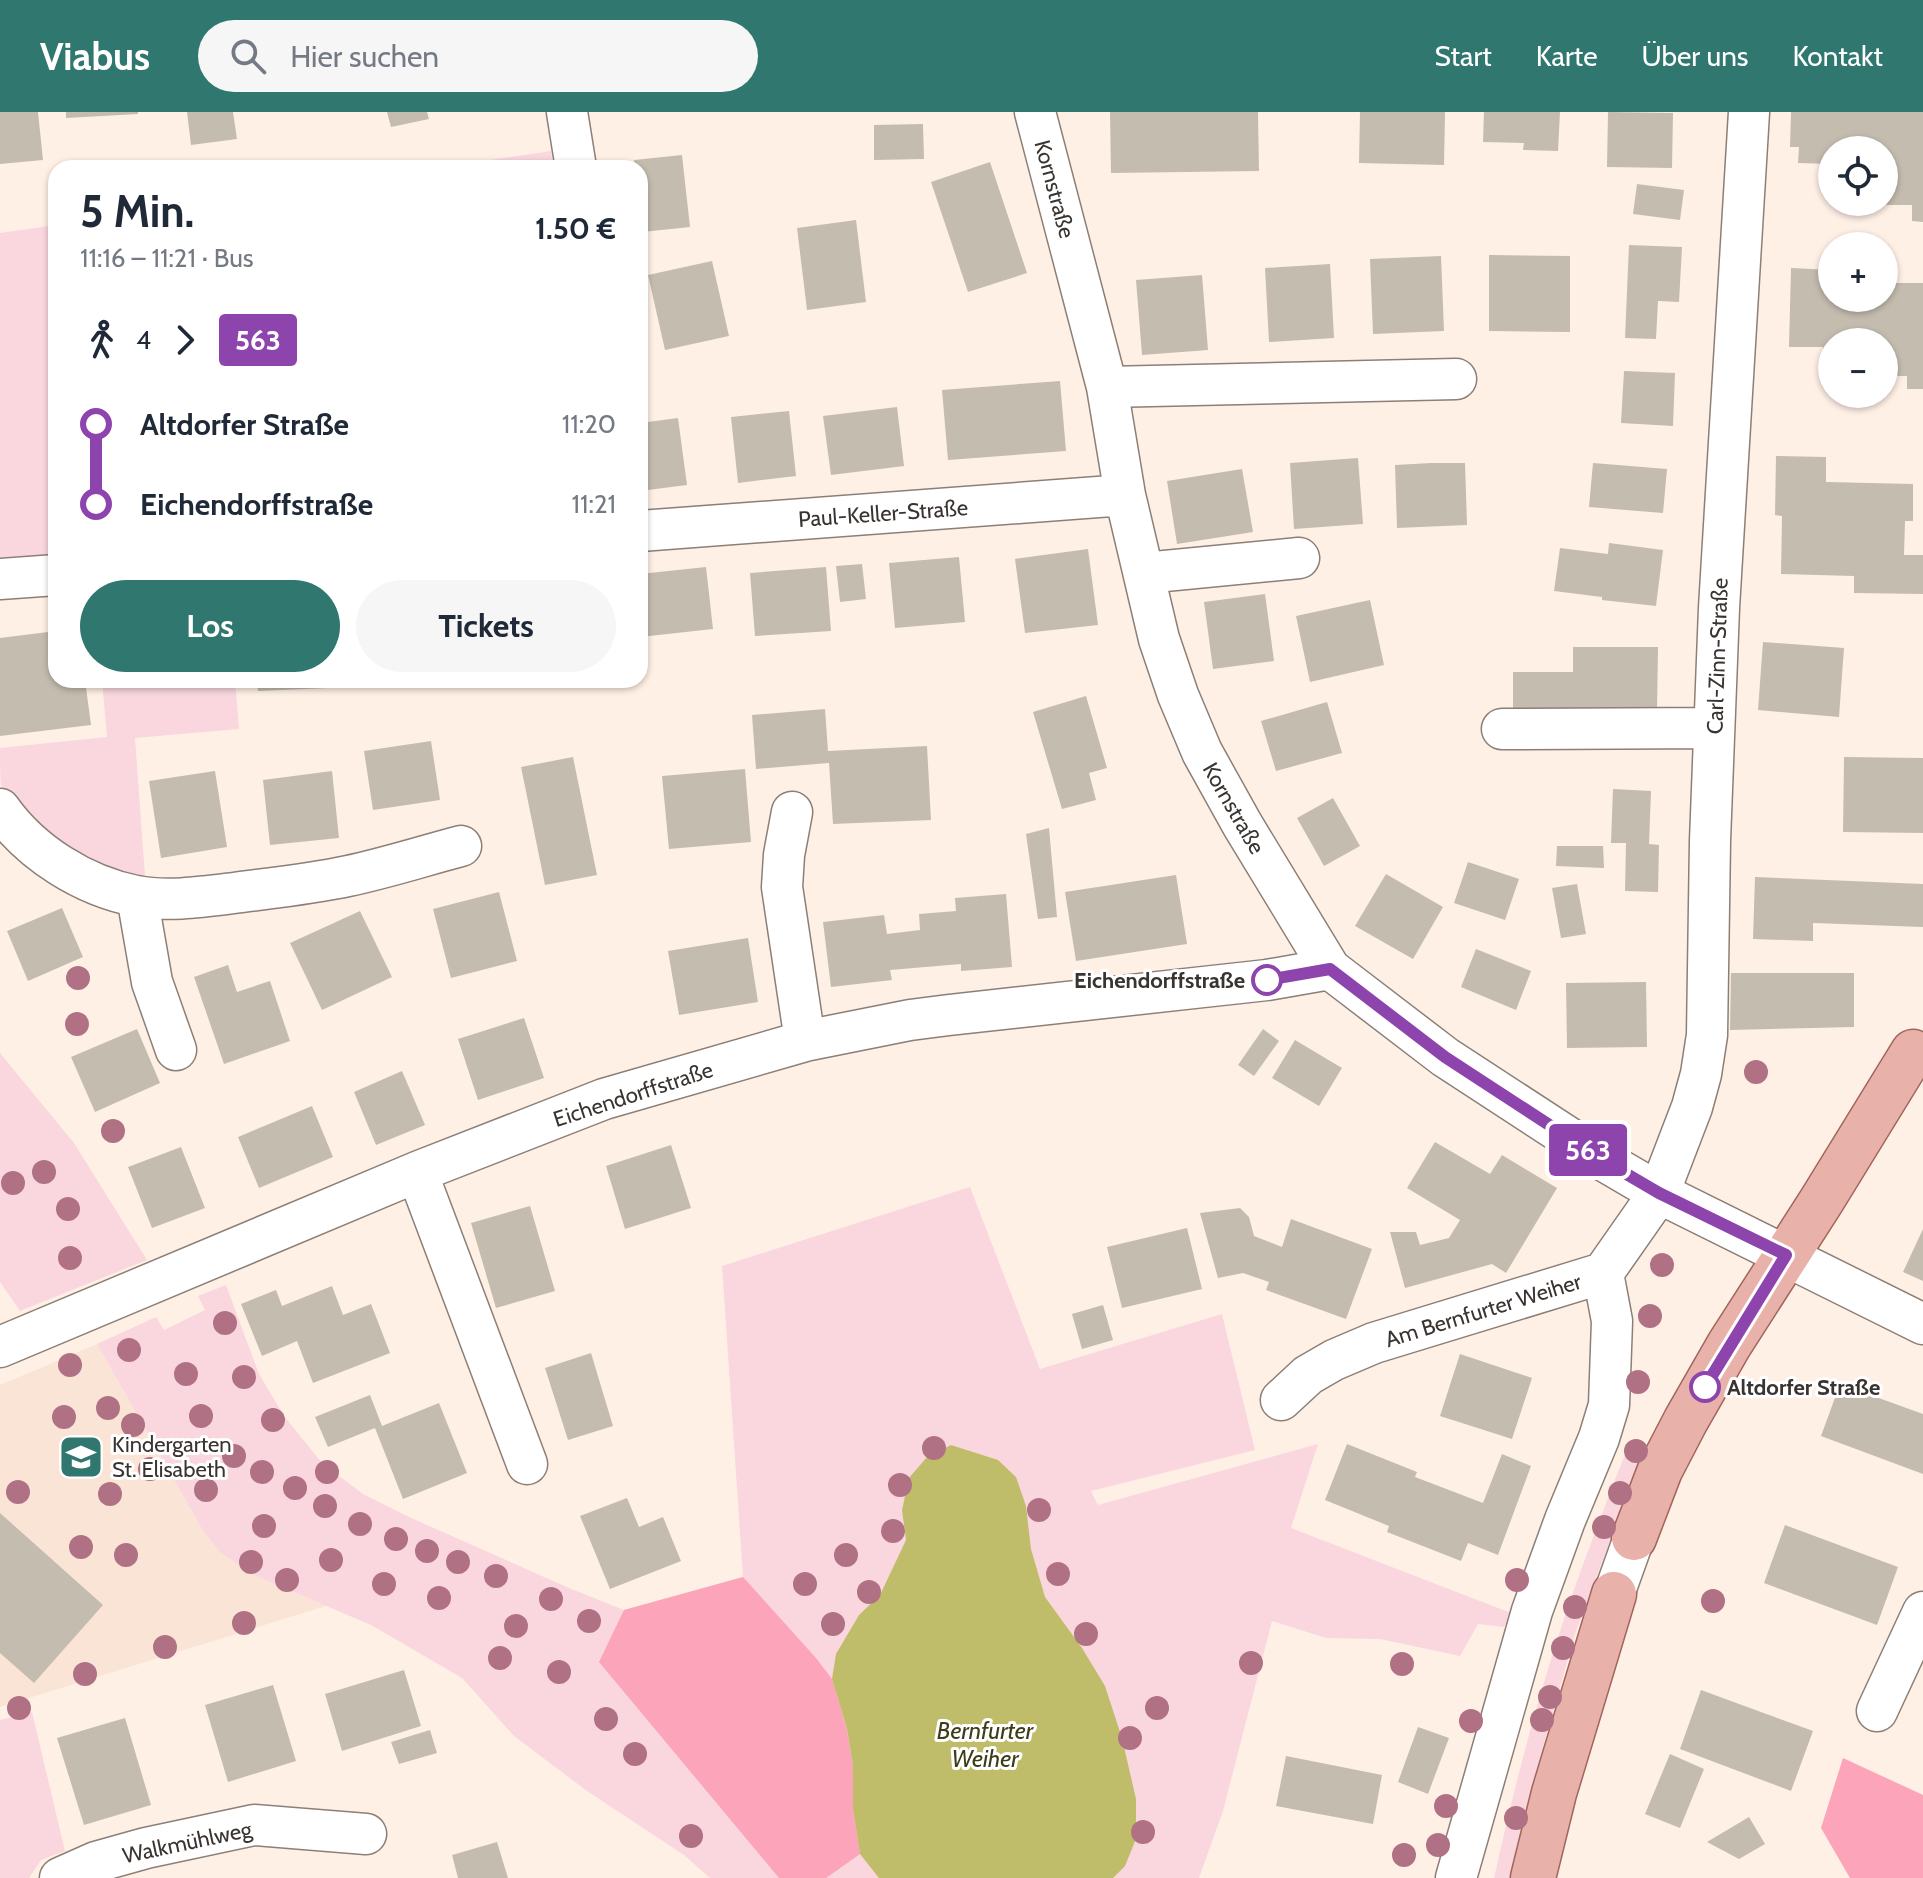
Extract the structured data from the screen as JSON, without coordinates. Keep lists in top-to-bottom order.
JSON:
{
  "streets": {
    "street": [
      "Kornstraße",
      "Paul-Keller-Straße",
      "Carl-Zinn-Straße",
      "Eichendorffstraße",
      "Am Bernfurter Weiher",
      "Walkmühlweg"
    ]
  },
  "crossings": [
    ["Kornstraße", "Paul-Keller-Straße"],
    ["Kornstraße", "Carl-Zinn-Straße"],
    ["Kornstraße", "Eichendorffstraße"],
    ["Kornstraße", "Am Bernfurter Weiher"],
    ["Carl-Zinn-Straße", "Am Bernfurter Weiher"]
  ],
  "water": ["Bernfurter Weiher"],
  "places": {
    "other": ["Eichendorffstraße", "Altdorfer Straße"],
    "school or university": ["Kindergarten St. Elisabeth"]
  },
  "lines": ["bus line 563"],
  "page": {
    "header": "Viabus",
    "search": "Hier suchen",
    "nav": [
      "Start",
      "Karte",
      "Über uns",
      "Kontakt"
    ],
    "on_map": "563",
    "map_buttons": ["+", "−"],
    "heading": ["5 Min.", "11:16 – 11:21 · Bus", "1.50 €"],
    "legs": ["4", "563"],
    "list": [
      {
        "name": "Altdorfer Straße",
        "value": "11:20"
      },
      {
        "name": "Eichendorffstraße",
        "value": "11:21"
      }
    ],
    "buttons": ["Los", "Tickets"]
  }
}
